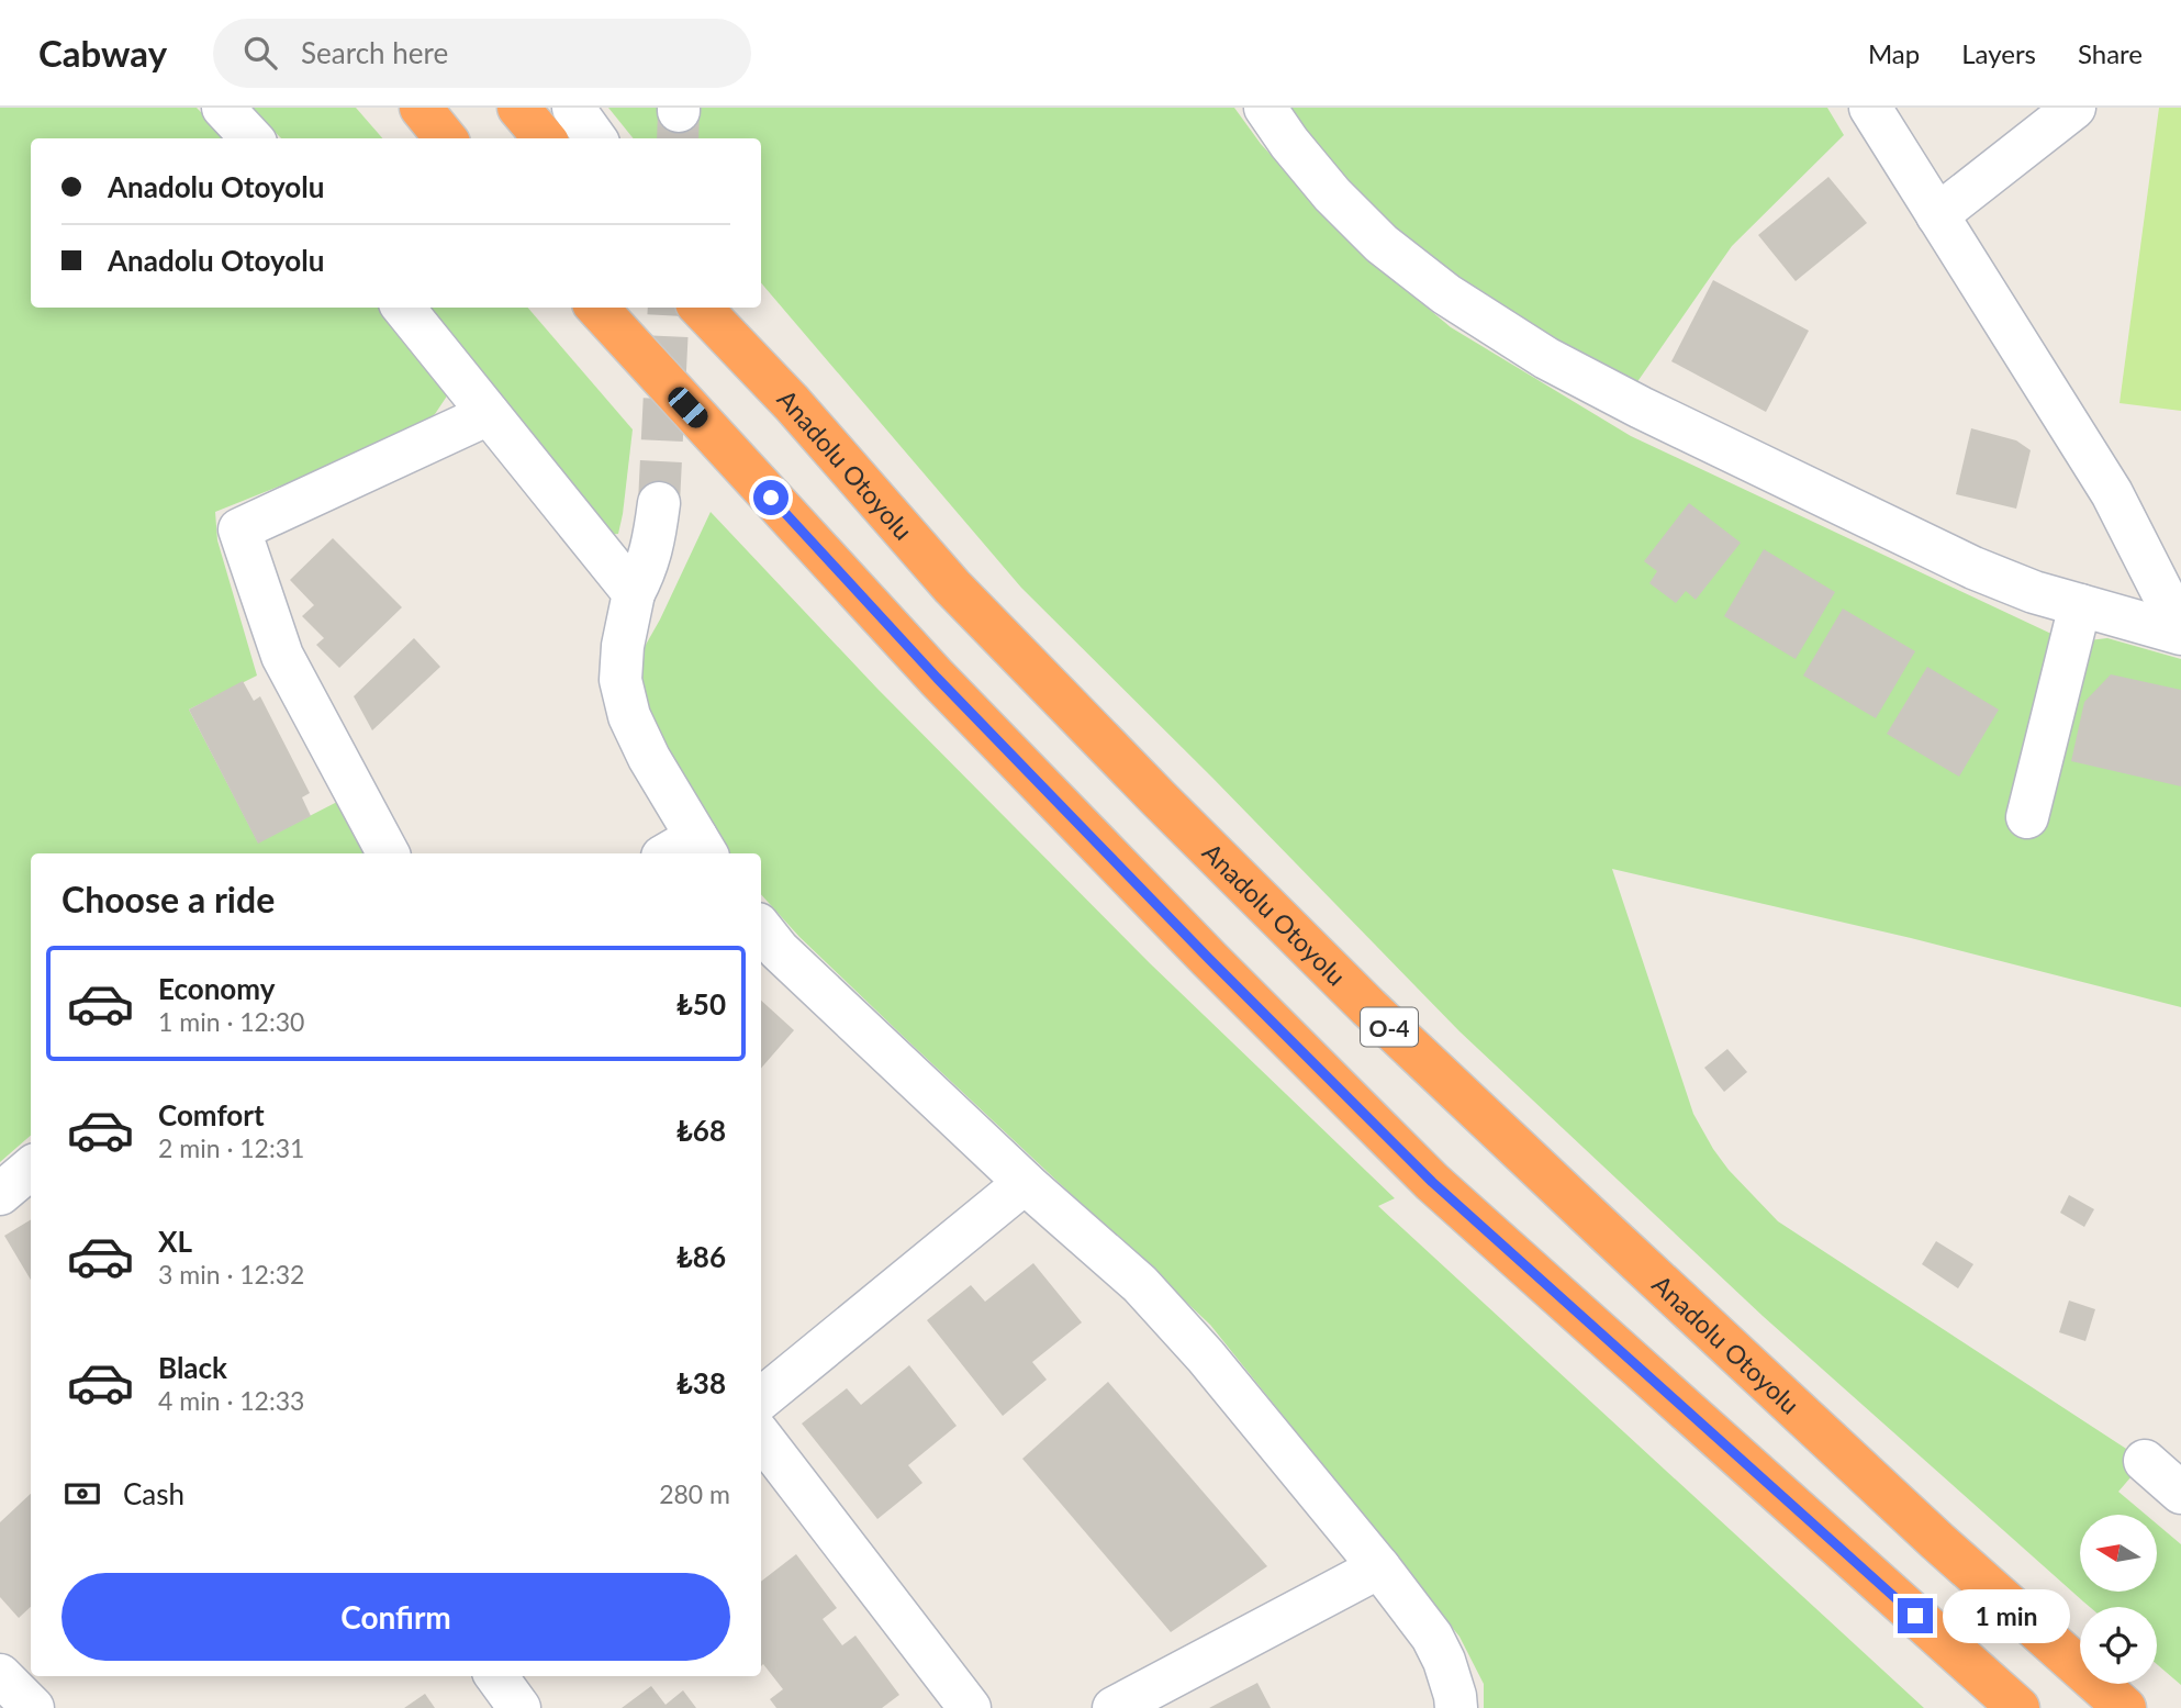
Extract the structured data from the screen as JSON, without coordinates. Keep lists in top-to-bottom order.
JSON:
{
  "streets": {
    "highway": ["Anadolu Otoyolu", "O-4"]
  },
  "north": "left",
  "page": {
    "header": "Cabway",
    "search": "Search here",
    "nav": ["Map", "Layers", "Share"],
    "banner": ["Anadolu Otoyolu", "Anadolu Otoyolu"],
    "heading": "Choose a ride",
    "list": [
      {
        "name": "Economy",
        "note": "1 min · 12:30",
        "value": "₺50"
      },
      {
        "name": "Comfort",
        "note": "2 min · 12:31",
        "value": "₺68"
      },
      {
        "name": "XL",
        "note": "3 min · 12:32",
        "value": "₺86"
      },
      {
        "name": "Black",
        "note": "4 min · 12:33",
        "value": "₺38"
      }
    ],
    "pay": ["Cash", "280 m"],
    "buttons": "Confirm",
    "bubble": "1 min"
  }
}
